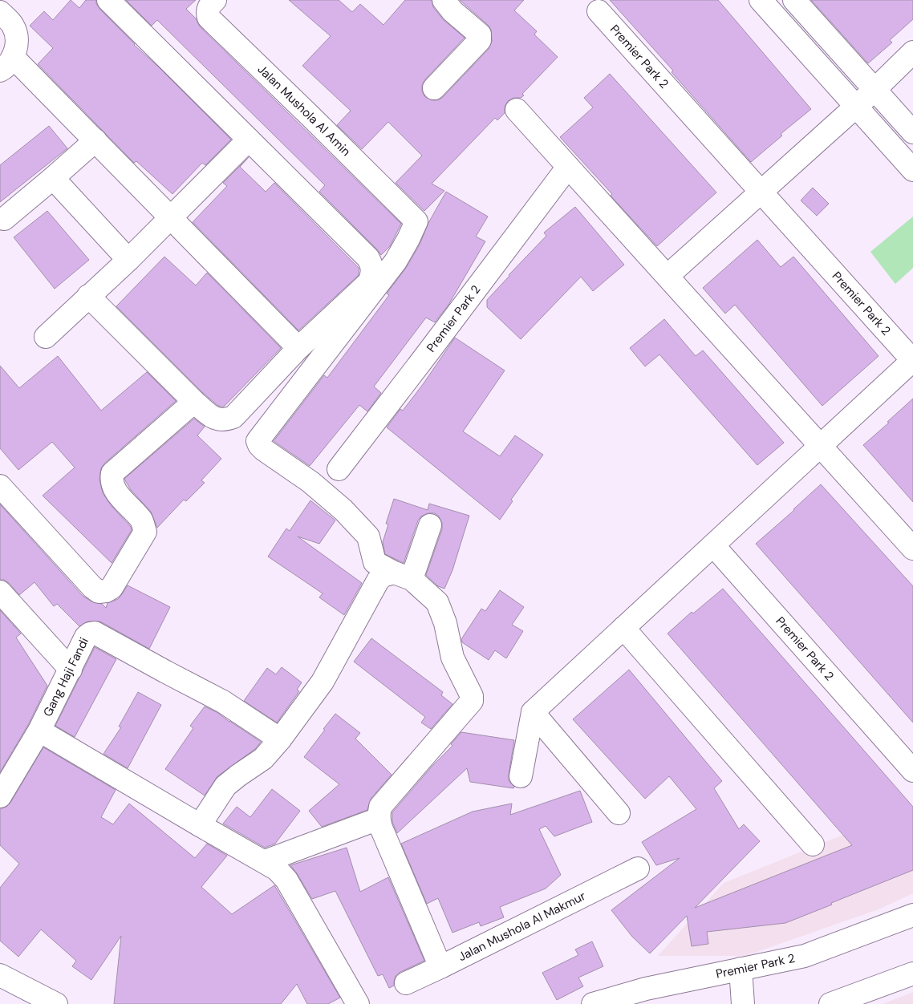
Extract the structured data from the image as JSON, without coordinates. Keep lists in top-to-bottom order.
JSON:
{
  "streets": {
    "street": [
      "Premier Park 2",
      "Jalan Mushola Al Amin",
      "Gang Haji Fandi",
      "Jalan Mushola Al Makmur"
    ]
  }
}
